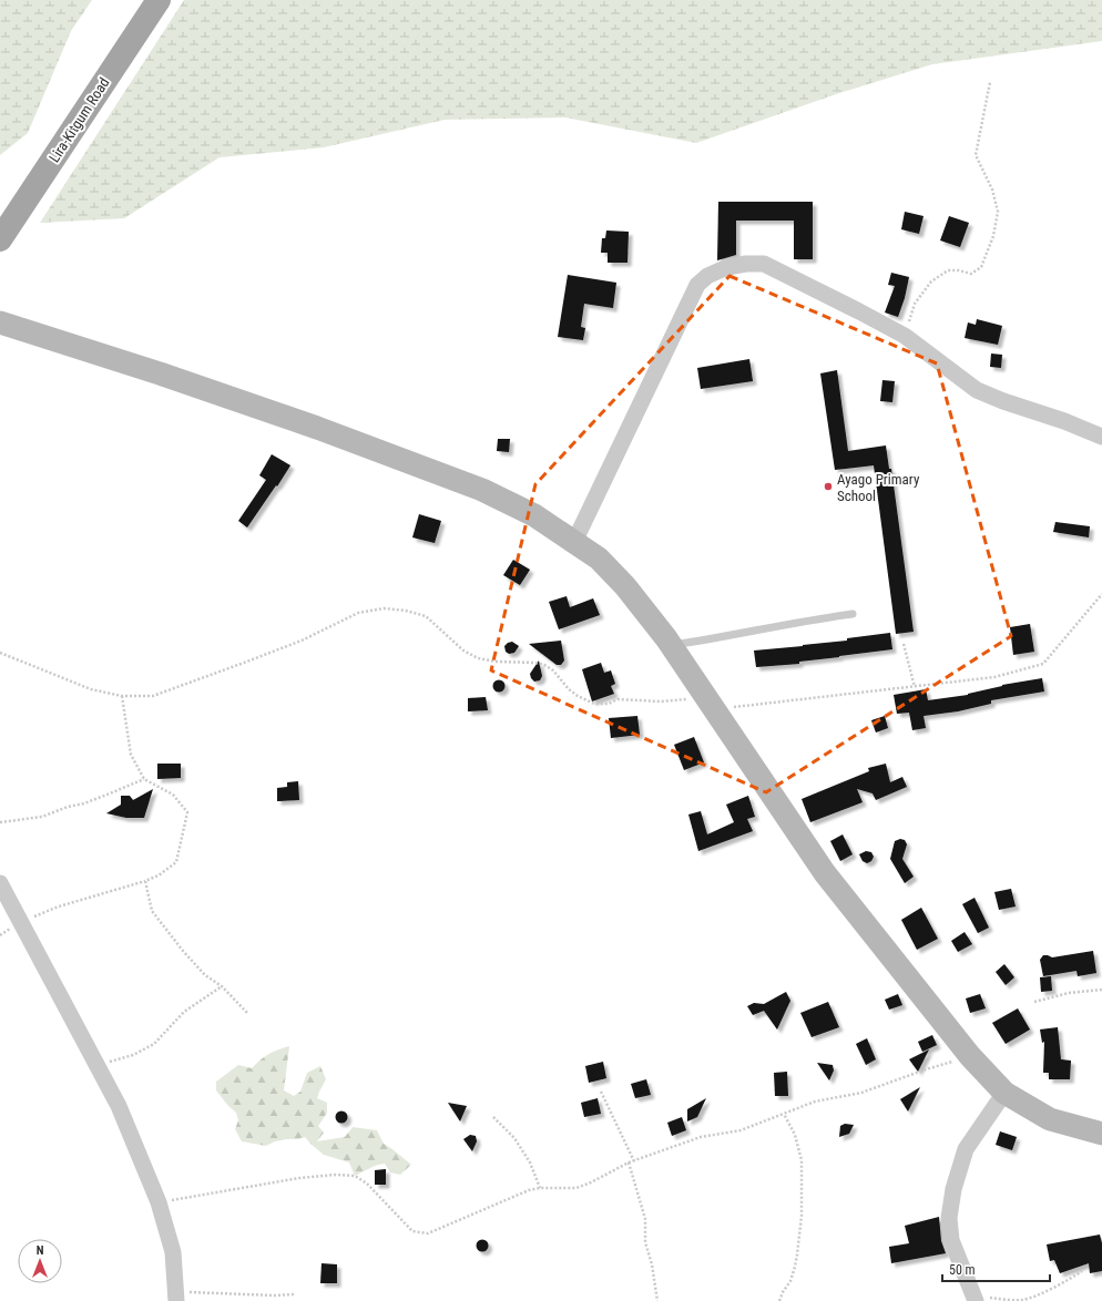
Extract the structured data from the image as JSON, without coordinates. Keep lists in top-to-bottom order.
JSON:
{
  "streets": {
    "main road": ["Lira-Kitgum Road"]
  },
  "places": ["Ayago Primary School"],
  "scale_bar": "50 m",
  "north": "top"
}
